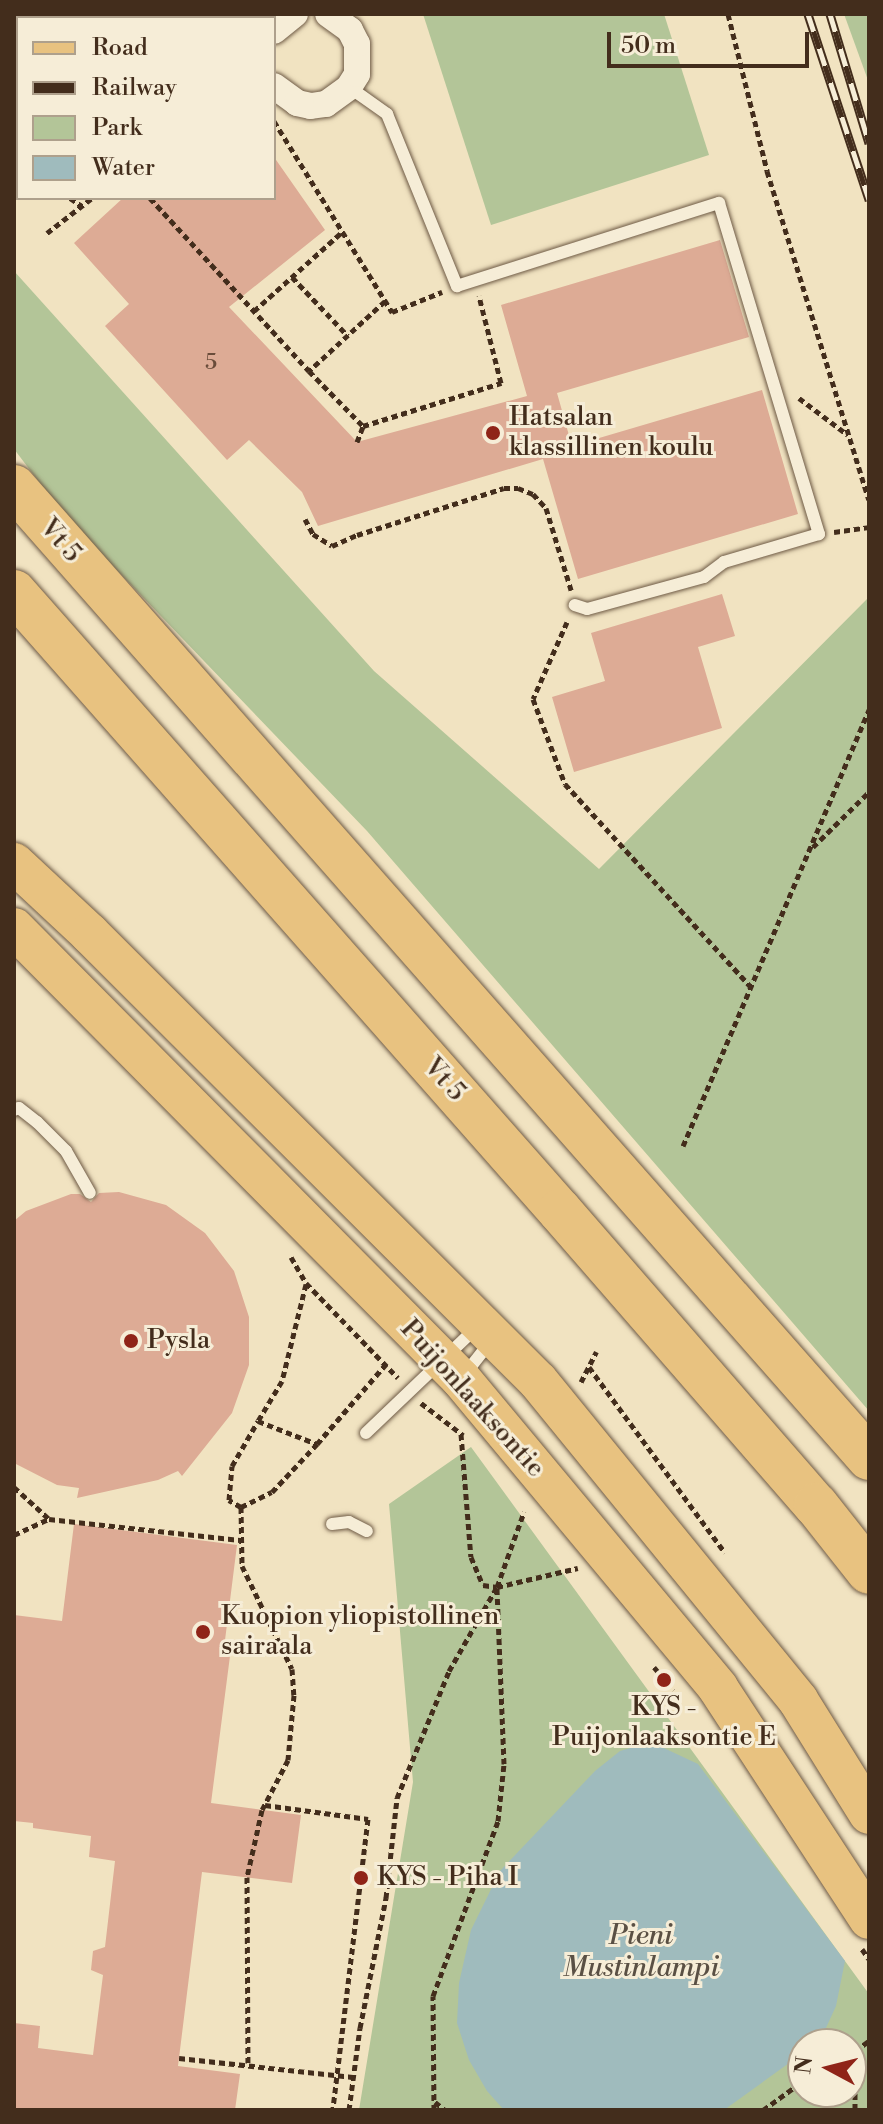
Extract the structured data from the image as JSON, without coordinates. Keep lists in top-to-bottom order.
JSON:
{
  "streets": {
    "highway": ["Vt 5"],
    "main road": ["Puijonlaaksontie"]
  },
  "water": ["Pieni Mustinlampi"],
  "places": [
    "Hatsalan klassillinen koulu",
    "Pysla",
    "Kuopion yliopistollinen sairaala",
    "KYS - Puijonlaaksontie E",
    "KYS - Piha I"
  ],
  "house_numbers": ["5"],
  "legend": [
    "Road",
    "Railway",
    "Park",
    "Water"
  ],
  "scale_bar": "50 m",
  "north": "left"
}
